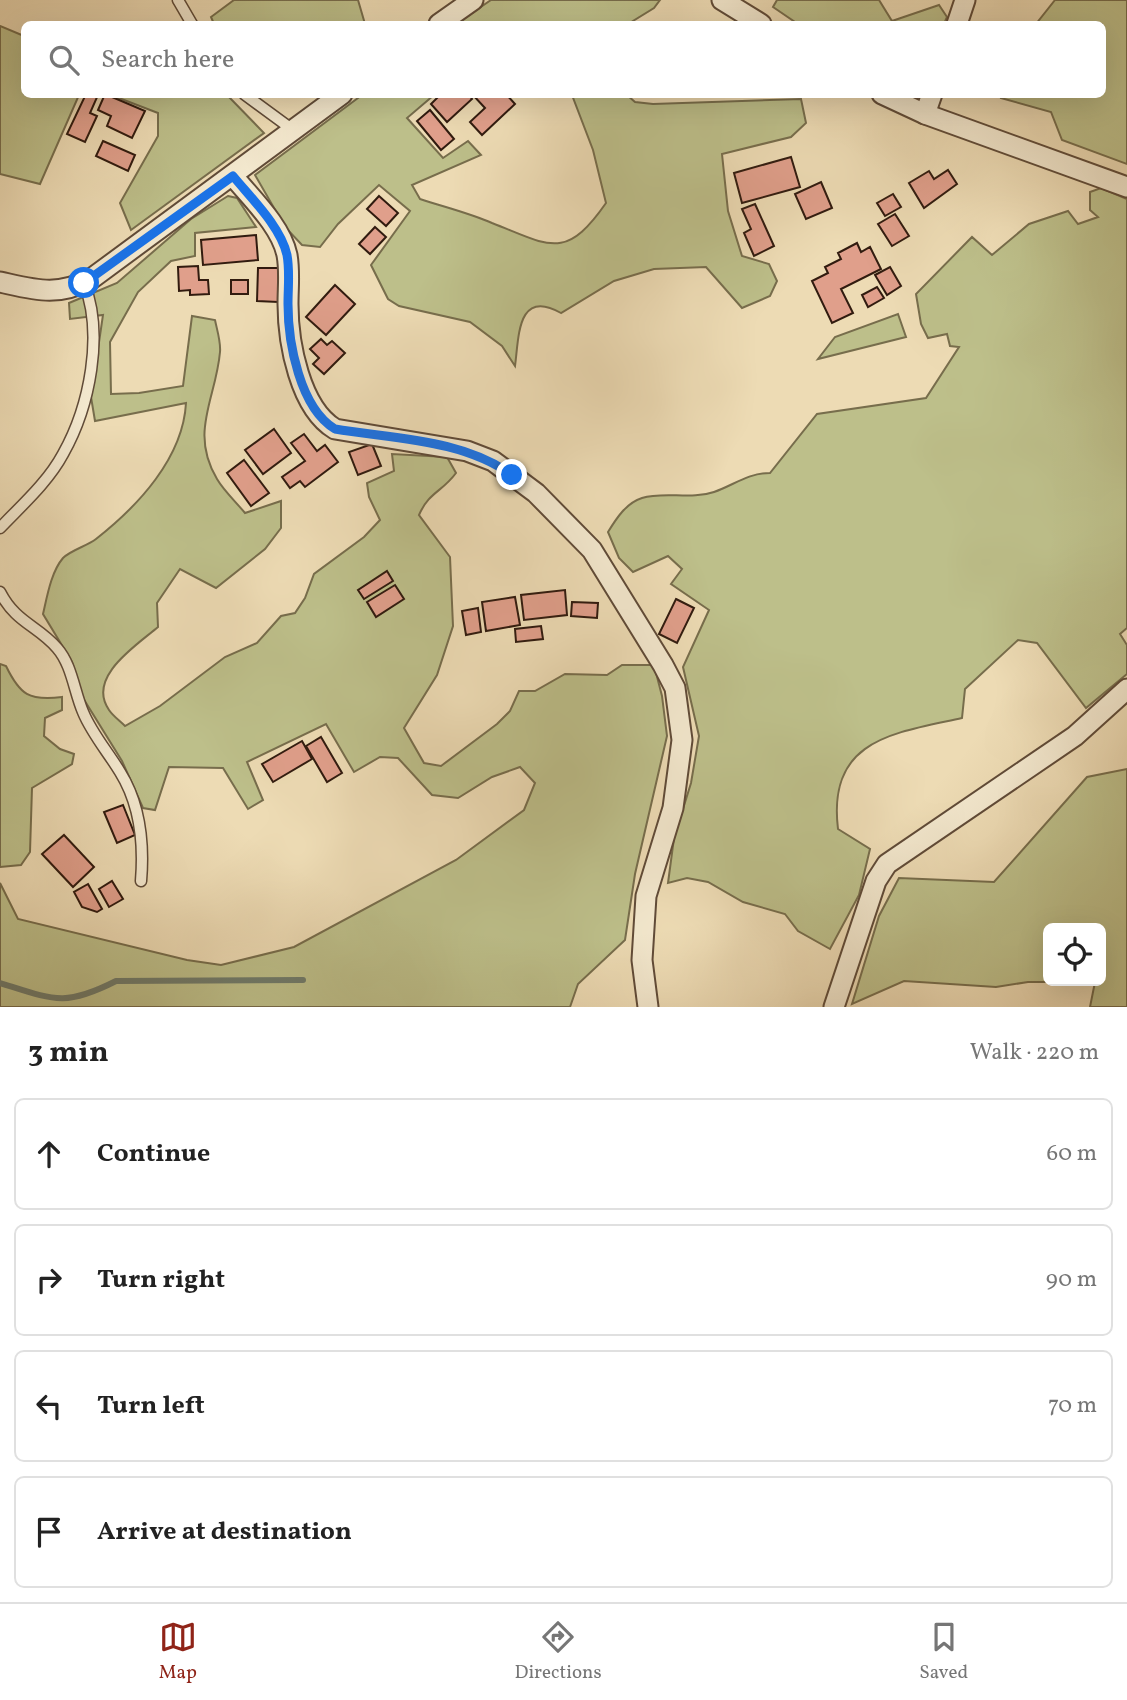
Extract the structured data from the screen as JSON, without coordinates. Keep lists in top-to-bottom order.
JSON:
{
  "page": {
    "search": "Search here",
    "heading": ["3 min", "Walk · 220 m"],
    "list": [
      ["Continue", "60 m"],
      ["Turn right", "90 m"],
      ["Turn left", "70 m"],
      "Arrive at destination"
    ],
    "nav": ["Map", "Directions", "Saved"]
  }
}
